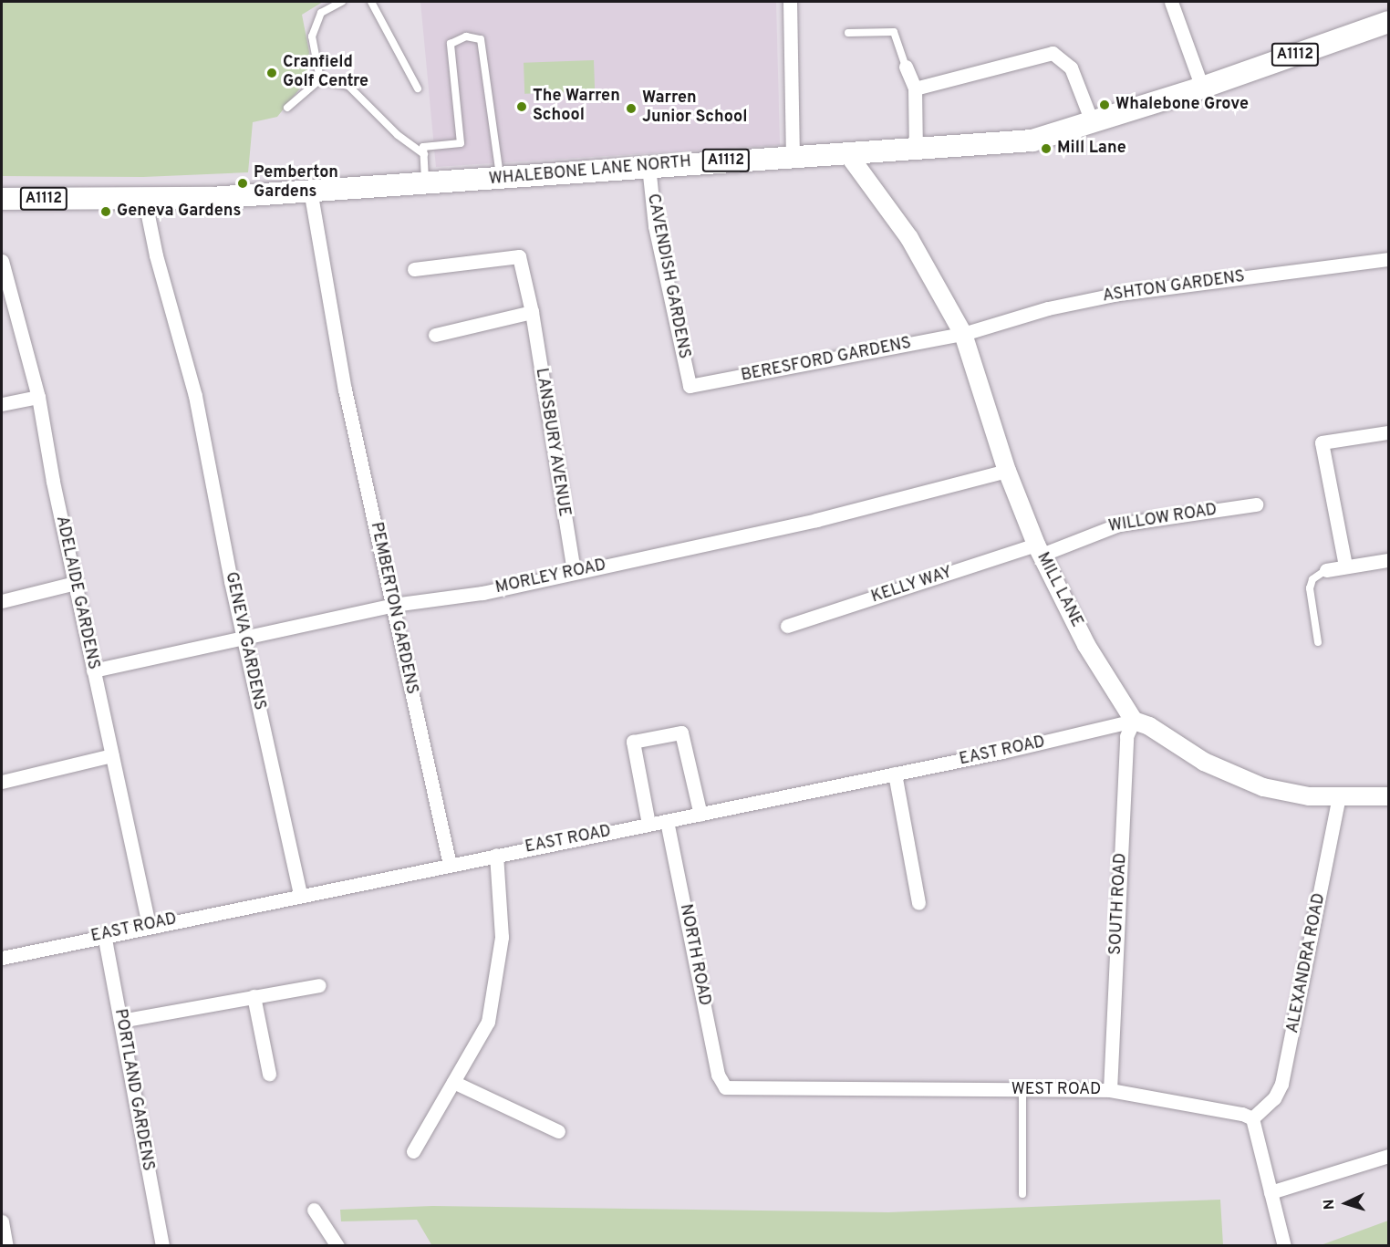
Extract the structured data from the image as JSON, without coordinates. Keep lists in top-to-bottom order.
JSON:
{
  "streets": {
    "main road": ["A1112", "WHALEBONE LANE NORTH"],
    "street": [
      "CAVENDISH GARDENS",
      "ASHTON GARDENS",
      "BERESFORD GARDENS",
      "LANSBURY AVENUE",
      "WILLOW ROAD",
      "MORLEY ROAD",
      "KELLY WAY",
      "MILL LANE",
      "ADELAIDE GARDENS",
      "PEMBERTON GARDENS",
      "GENEVA GARDENS",
      "EAST ROAD",
      "SOUTH ROAD",
      "NORTH ROAD",
      "ALEXANDRA ROAD",
      "PORTLAND GARDENS",
      "WEST ROAD"
    ]
  },
  "crossings": [
    ["WHALEBONE LANE NORTH", "CAVENDISH GARDENS"],
    ["WHALEBONE LANE NORTH", "MILL LANE"],
    ["WHALEBONE LANE NORTH", "PEMBERTON GARDENS"],
    ["WHALEBONE LANE NORTH", "GENEVA GARDENS"],
    ["CAVENDISH GARDENS", "BERESFORD GARDENS"],
    ["ASHTON GARDENS", "BERESFORD GARDENS"],
    ["ASHTON GARDENS", "MILL LANE"],
    ["BERESFORD GARDENS", "MILL LANE"],
    ["LANSBURY AVENUE", "MORLEY ROAD"],
    ["WILLOW ROAD", "KELLY WAY"],
    ["WILLOW ROAD", "MILL LANE"],
    ["MORLEY ROAD", "MILL LANE"],
    ["MORLEY ROAD", "ADELAIDE GARDENS"],
    ["MORLEY ROAD", "PEMBERTON GARDENS"],
    ["MORLEY ROAD", "GENEVA GARDENS"],
    ["KELLY WAY", "MILL LANE"],
    ["MILL LANE", "EAST ROAD"],
    ["MILL LANE", "SOUTH ROAD"],
    ["ADELAIDE GARDENS", "EAST ROAD"],
    ["PEMBERTON GARDENS", "EAST ROAD"],
    ["GENEVA GARDENS", "EAST ROAD"],
    ["EAST ROAD", "SOUTH ROAD"],
    ["EAST ROAD", "NORTH ROAD"],
    ["EAST ROAD", "PORTLAND GARDENS"],
    ["SOUTH ROAD", "WEST ROAD"],
    ["NORTH ROAD", "WEST ROAD"],
    ["ALEXANDRA ROAD", "WEST ROAD"]
  ],
  "places": [
    "Cranfield Golf Centre",
    "Whalebone Grove",
    "The Warren School",
    "Warren Junior School",
    "Mill Lane",
    "Pemberton Gardens",
    "Geneva Gardens"
  ],
  "north": "left"
}
